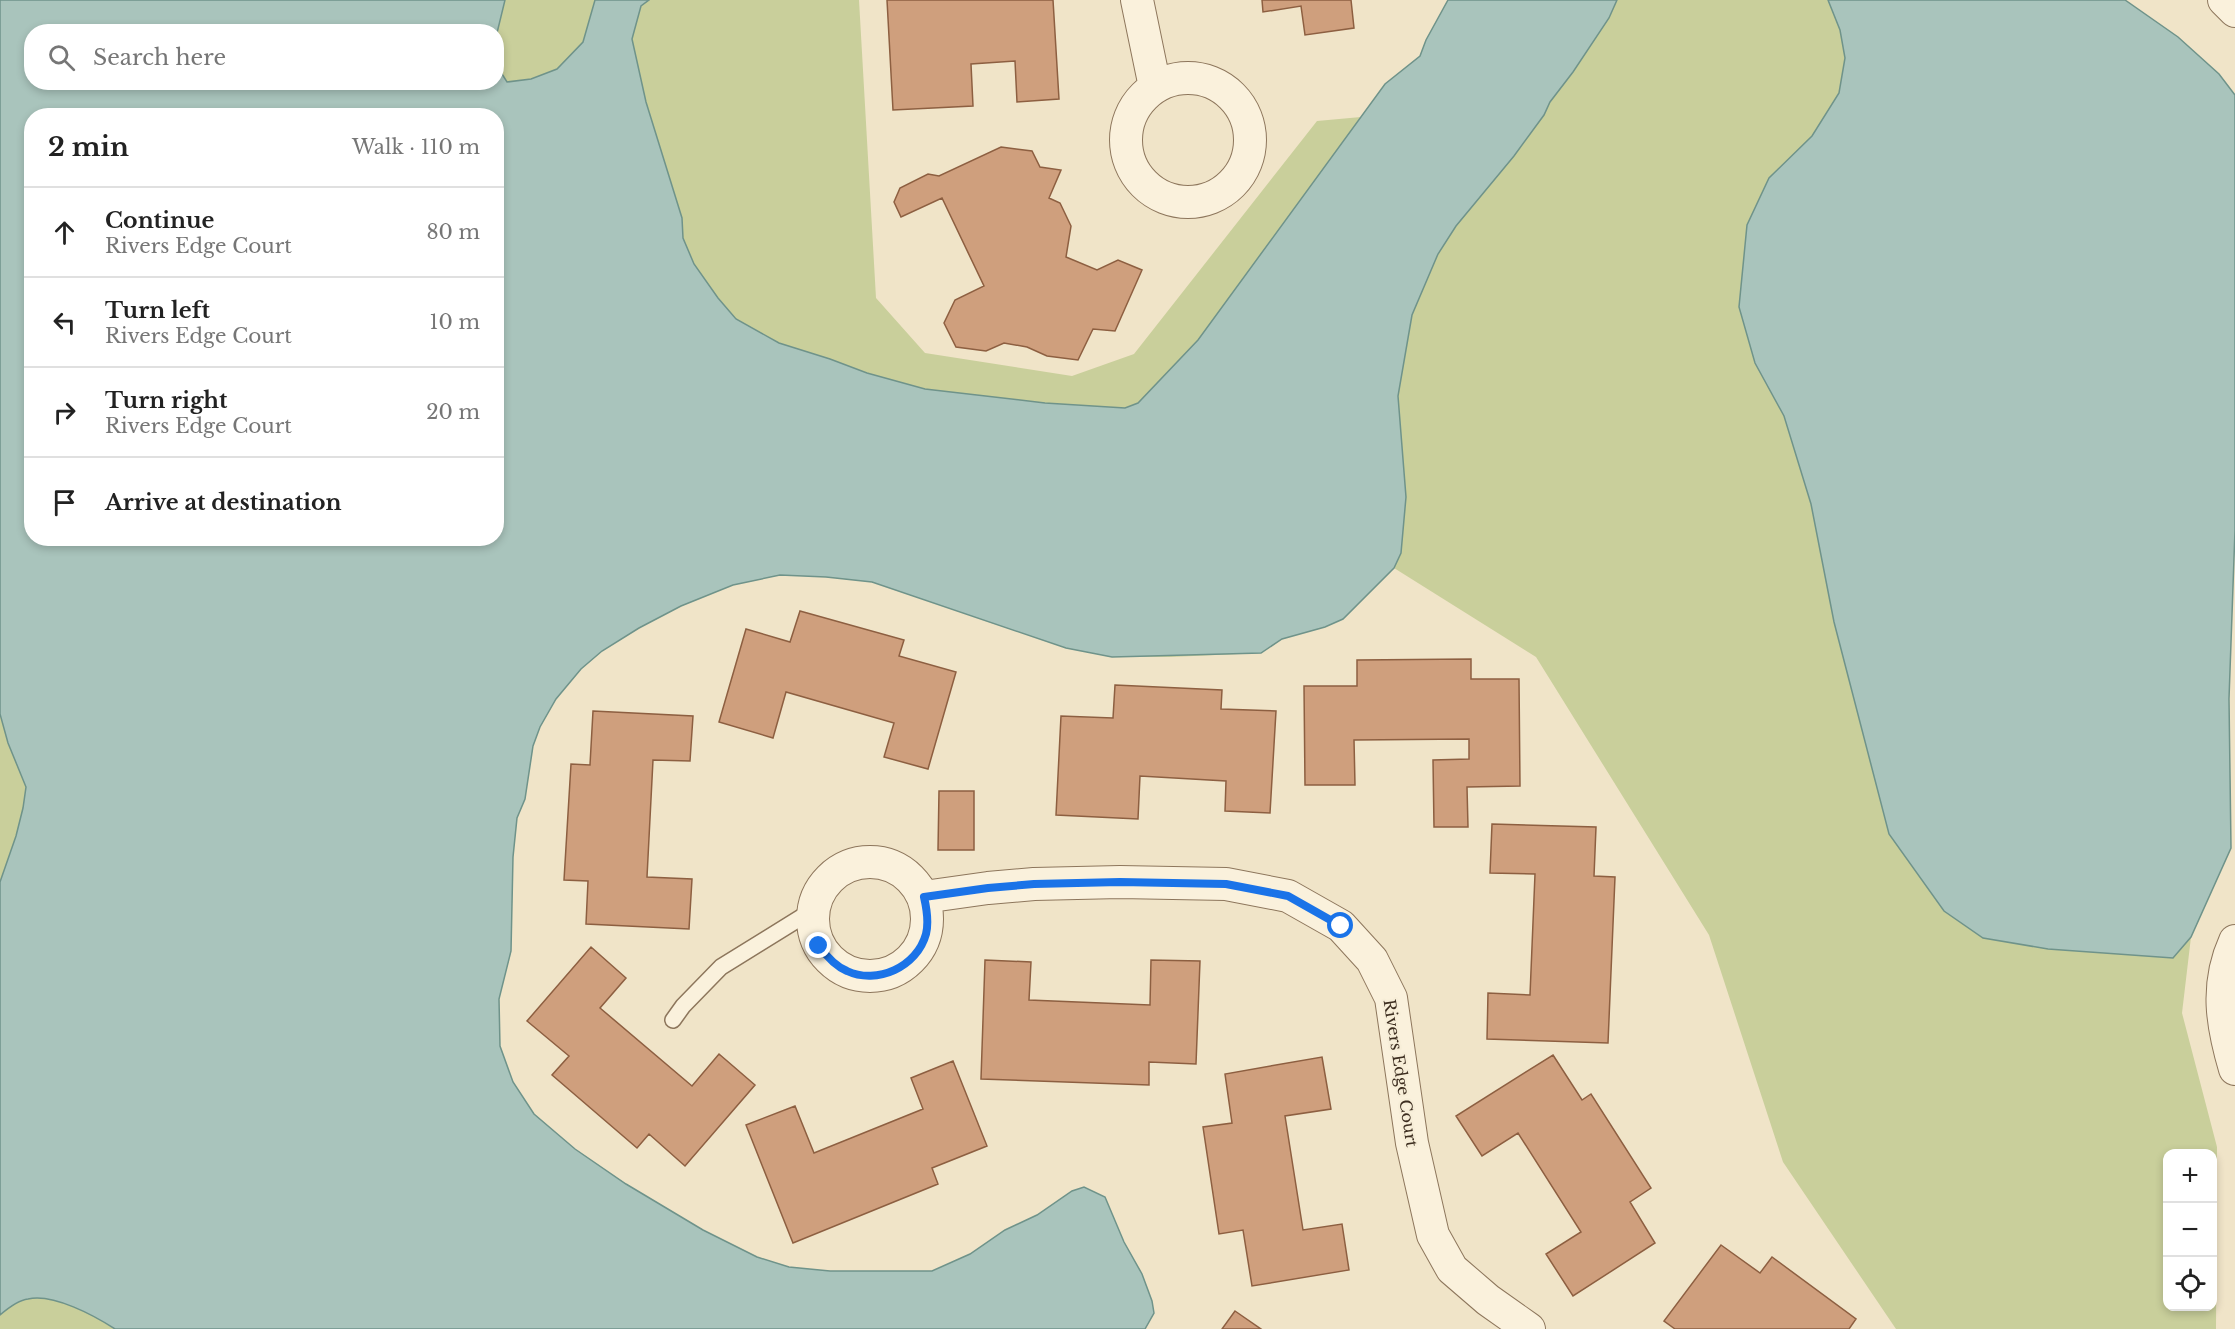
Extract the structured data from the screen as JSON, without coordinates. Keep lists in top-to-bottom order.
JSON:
{
  "streets": {
    "street": ["Rivers Edge Court"]
  },
  "page": {
    "search": "Search here",
    "heading": ["2 min", "Walk · 110 m"],
    "list": [
      ["Continue", "Rivers Edge Court", "80 m"],
      ["Turn left", "Rivers Edge Court", "10 m"],
      ["Turn right", "Rivers Edge Court", "20 m"],
      "Arrive at destination"
    ],
    "map_buttons": ["+", "−"]
  }
}
